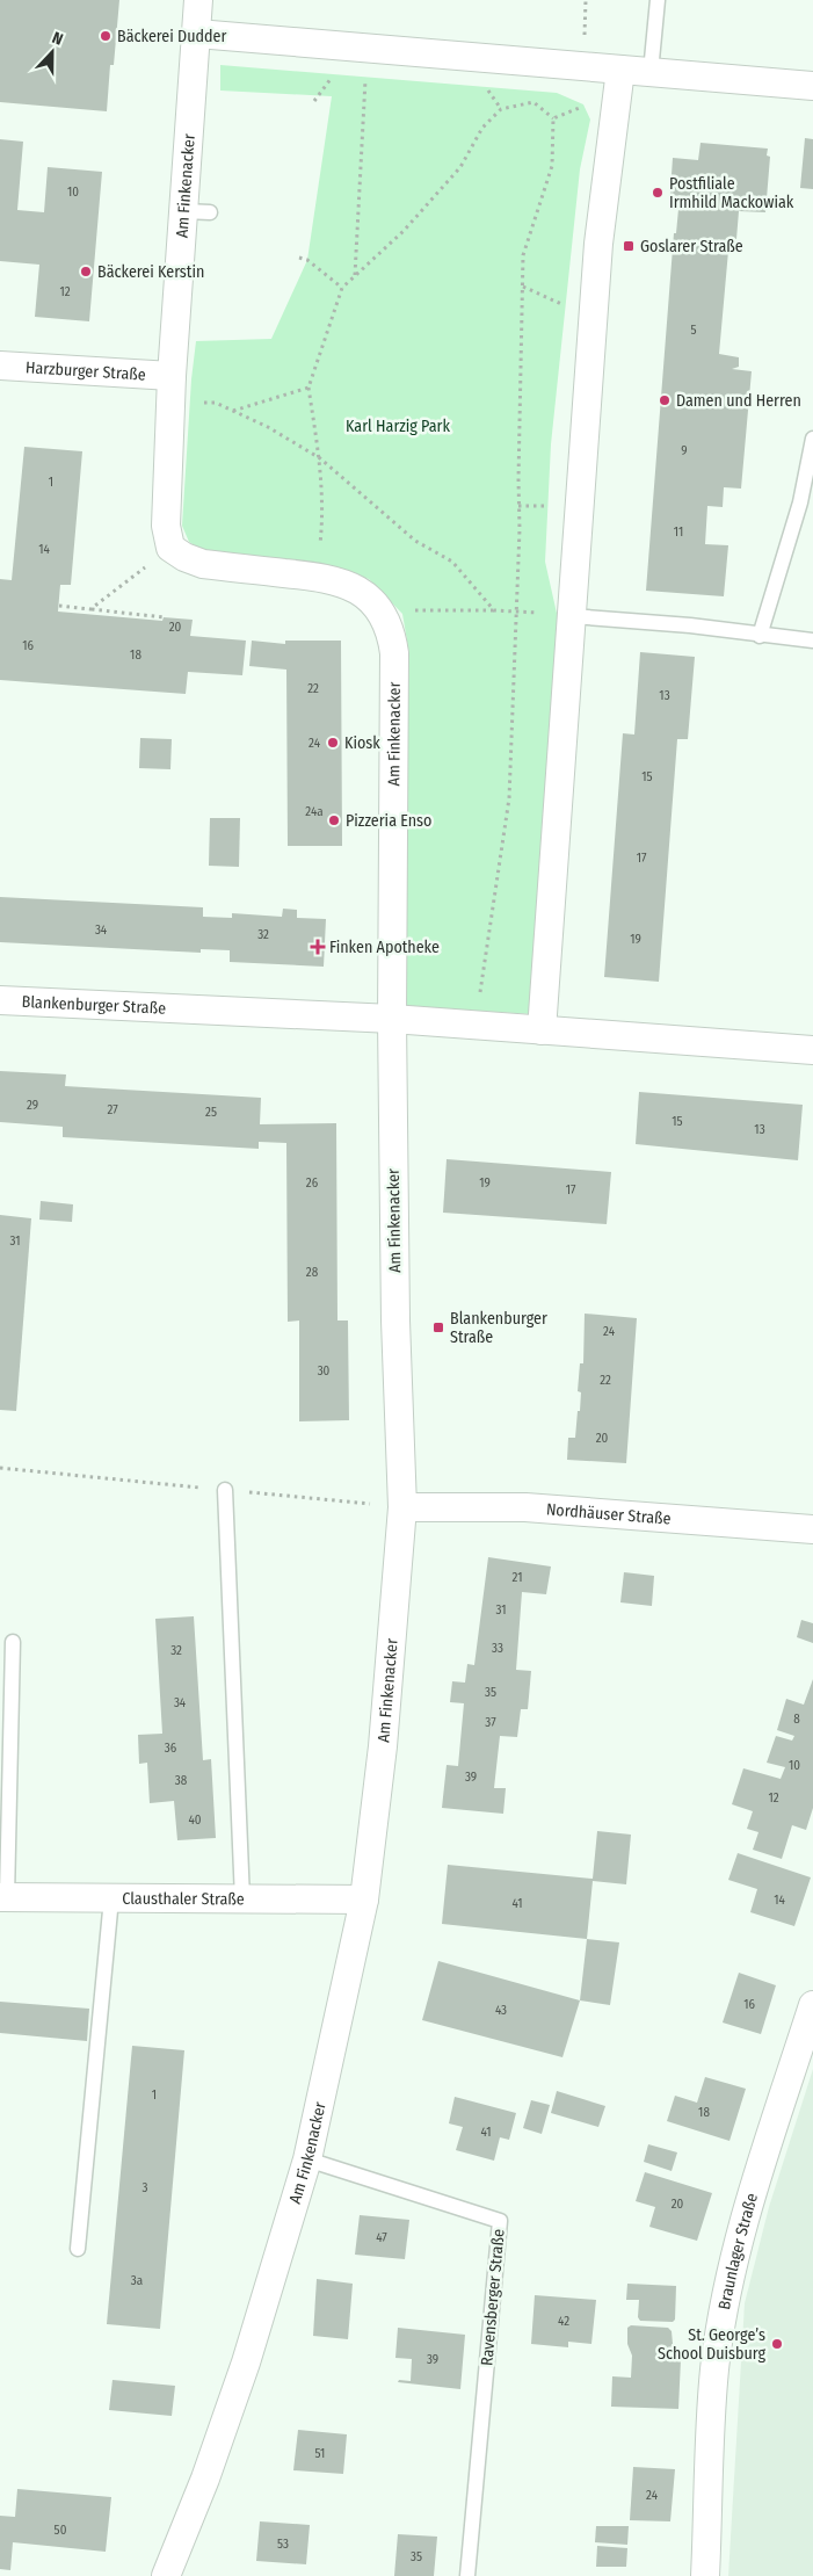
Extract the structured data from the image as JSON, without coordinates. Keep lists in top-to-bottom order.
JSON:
{
  "streets": {
    "street": [
      "Am Finkenacker",
      "Harzburger Straße",
      "Blankenburger Straße",
      "Nordhäuser Straße",
      "Clausthaler Straße",
      "Braunlager Straße"
    ],
    "lane": ["Ravensberger Straße"]
  },
  "crossings": [
    ["Am Finkenacker", "Harzburger Straße"],
    ["Am Finkenacker", "Blankenburger Straße"],
    ["Am Finkenacker", "Nordhäuser Straße"],
    ["Am Finkenacker", "Clausthaler Straße"],
    ["Am Finkenacker", "Ravensberger Straße"]
  ],
  "parks": ["Karl Harzig Park"],
  "places": {
    "other": [
      "Bäckerei Dudder",
      "Postfiliale Irmhild Mackowiak",
      "Bäckerei Kerstin",
      "Damen und Herren",
      "Kiosk",
      "Pizzeria Enso",
      "St. George’s School Duisburg"
    ],
    "transit": ["Goslarer Straße", "Blankenburger Straße"],
    "health": ["Finken Apotheke"]
  },
  "house_numbers": [
    "10",
    "12",
    "5",
    "9",
    "1",
    "11",
    "14",
    "20",
    "16",
    "18",
    "22",
    "13",
    "24",
    "15",
    "24a",
    "17",
    "34",
    "32",
    "19",
    "29",
    "27",
    "25",
    "15",
    "13",
    "26",
    "19",
    "17",
    "31",
    "28",
    "24",
    "30",
    "22",
    "20",
    "21",
    "31",
    "33",
    "32",
    "35",
    "34",
    "8",
    "37",
    "36",
    "10",
    "39",
    "38",
    "12",
    "40",
    "14",
    "41",
    "16",
    "43",
    "1",
    "18",
    "41",
    "3",
    "20",
    "47",
    "3a",
    "42",
    "39",
    "51",
    "24",
    "50",
    "53",
    "35"
  ],
  "north": "top"
}
